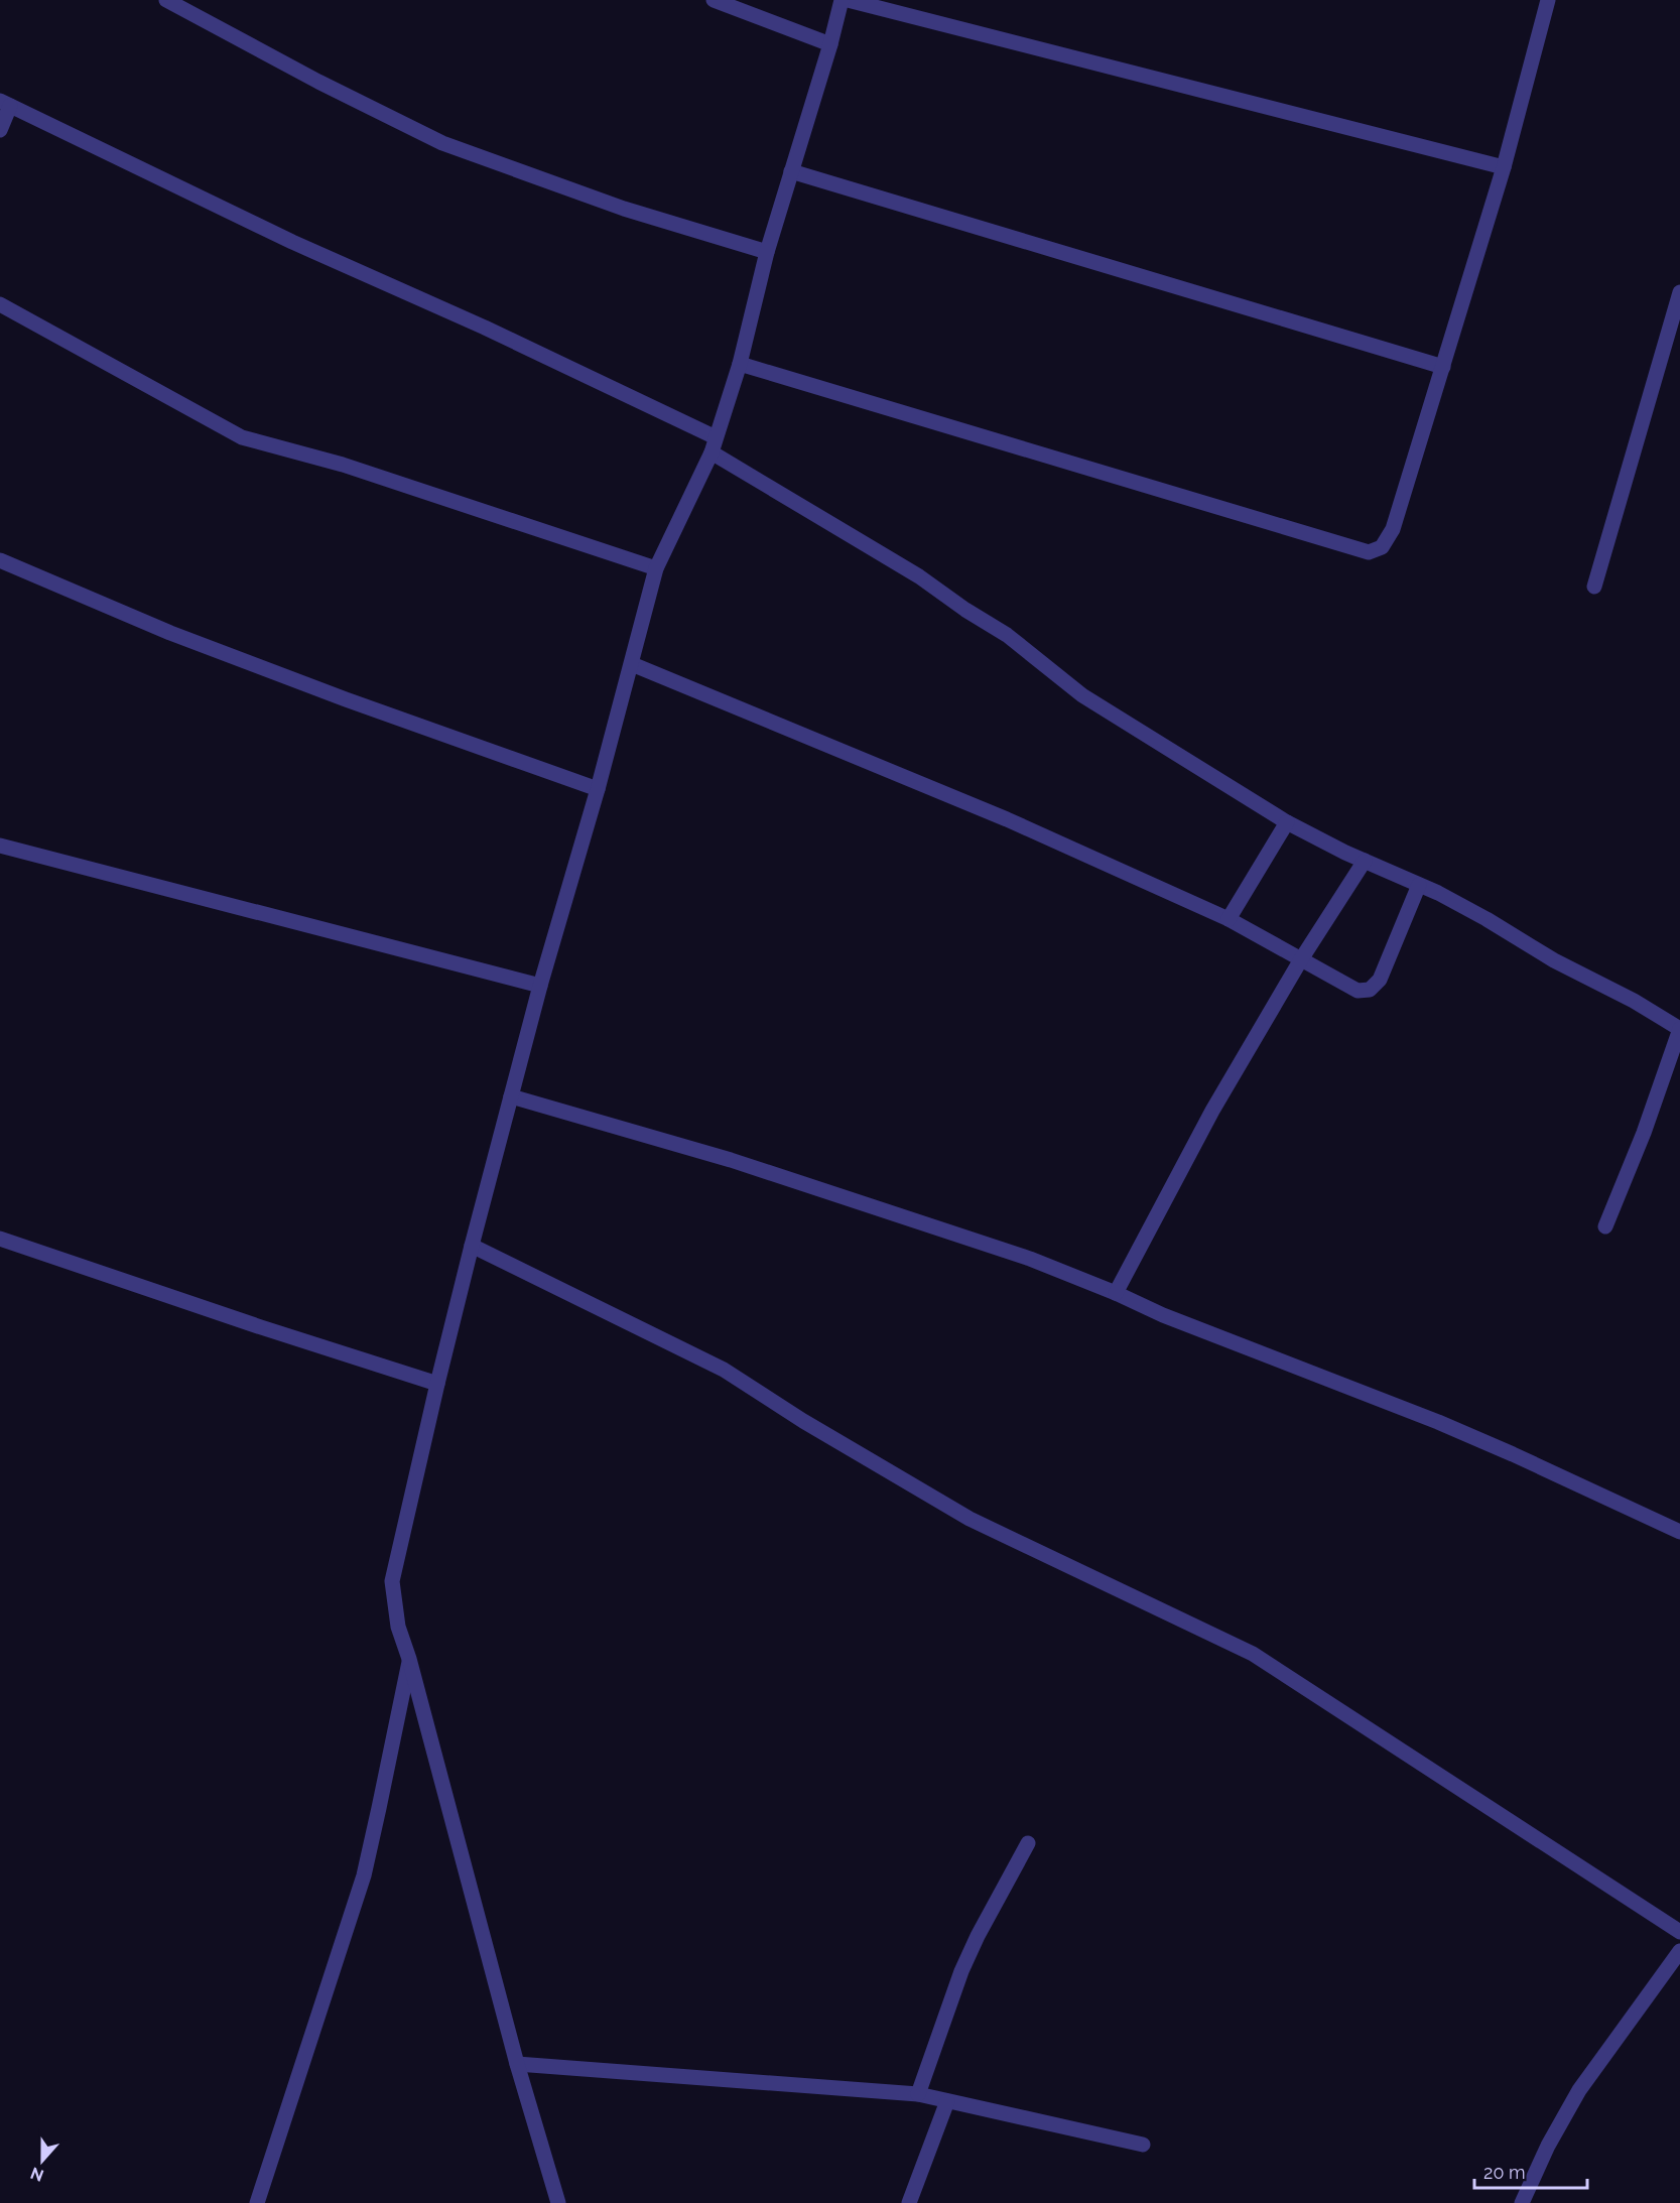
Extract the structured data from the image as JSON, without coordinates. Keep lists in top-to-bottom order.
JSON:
{
  "scale_bar": "20 m",
  "north": "bottom"
}
